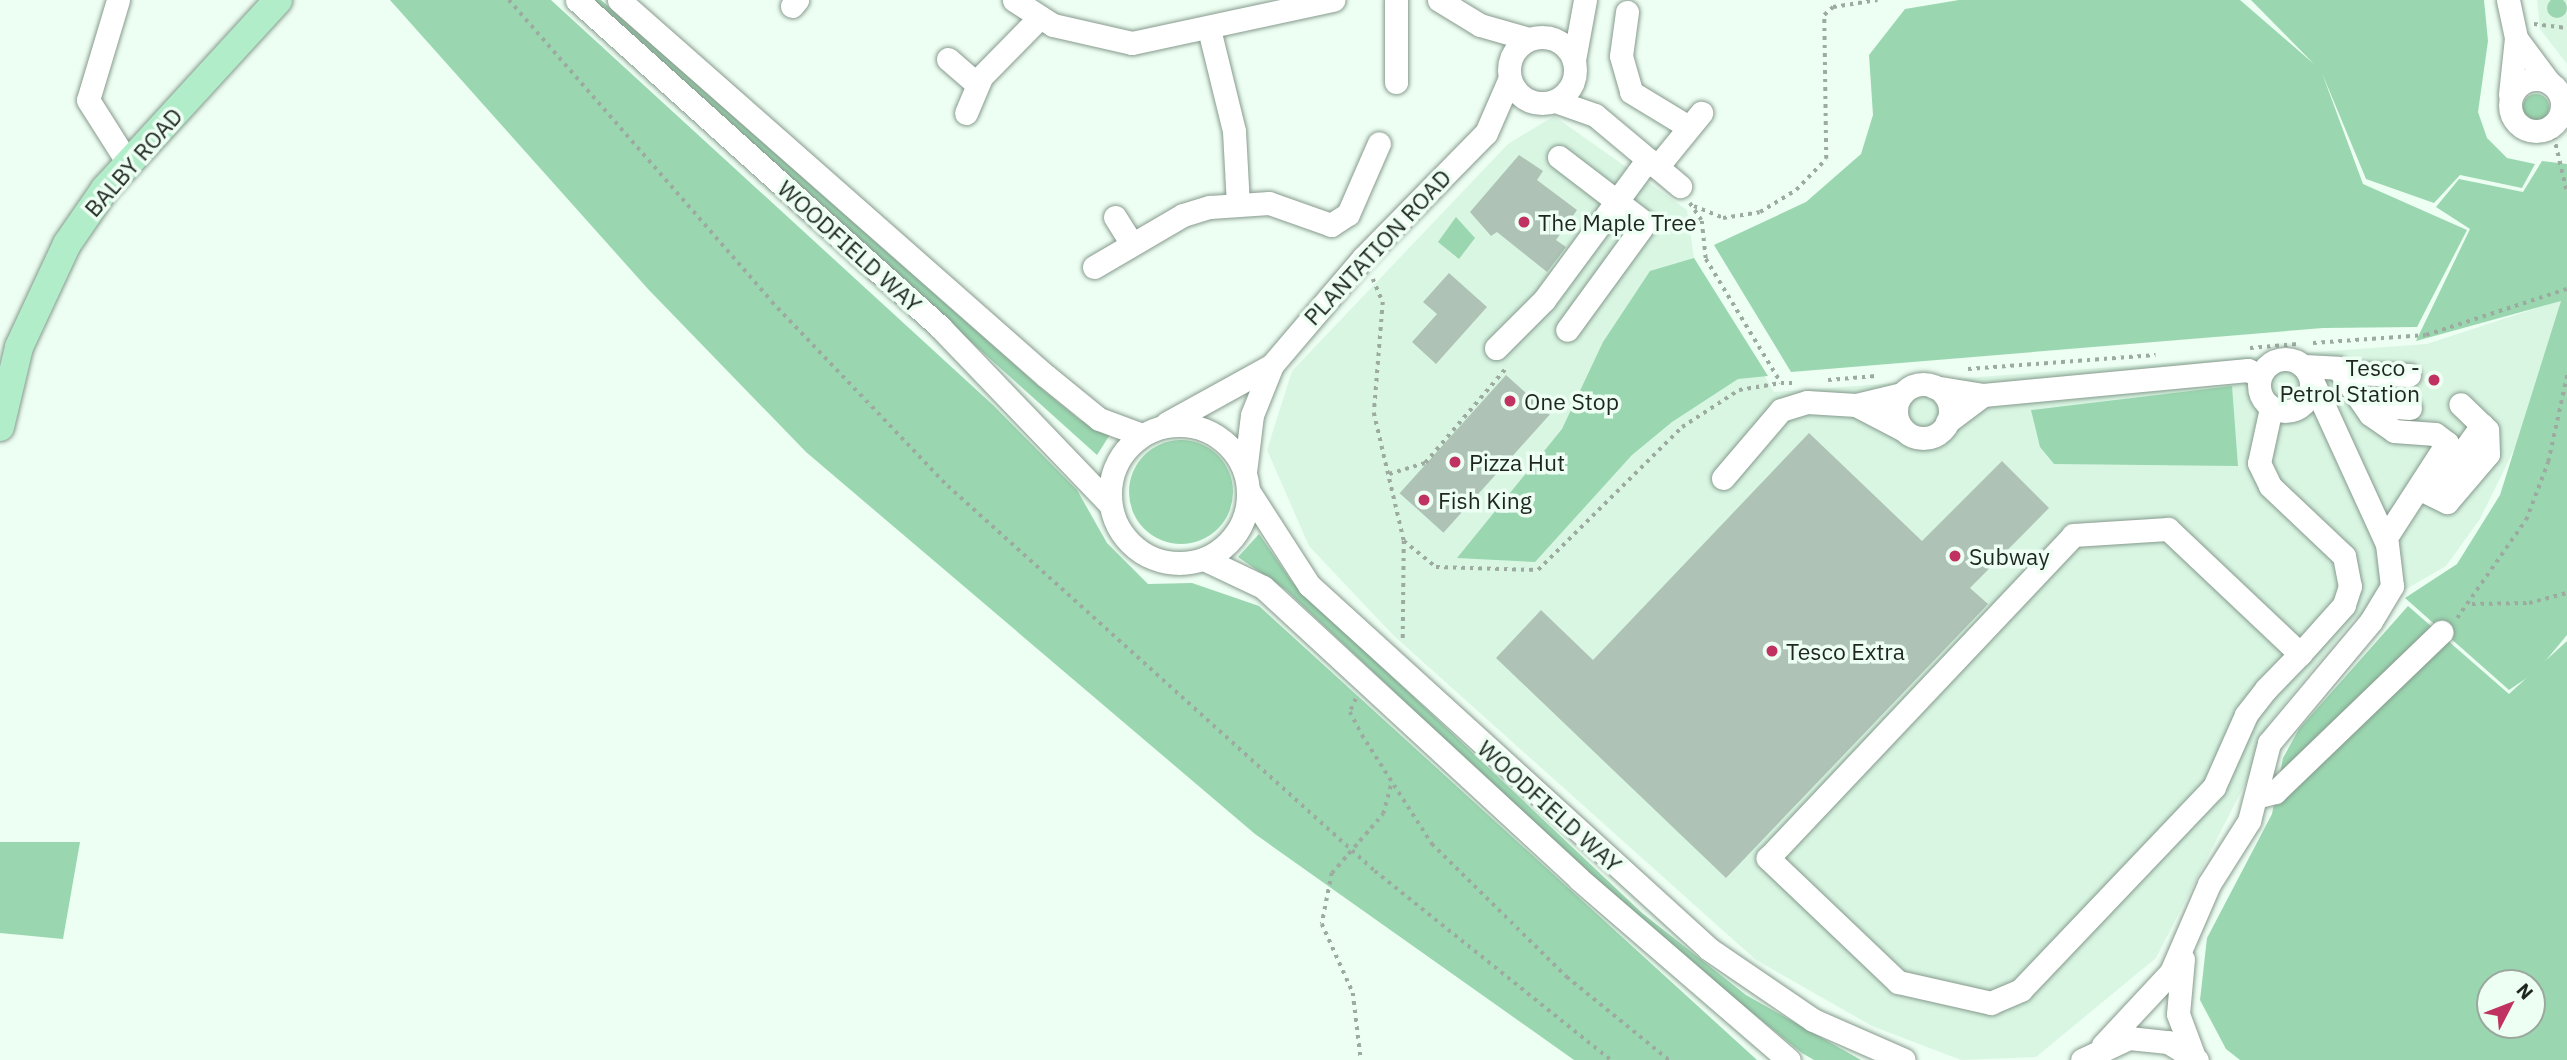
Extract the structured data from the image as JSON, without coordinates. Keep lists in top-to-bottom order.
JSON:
{
  "streets": {
    "main road": ["BALBY ROAD"],
    "street": ["WOODFIELD WAY", "PLANTATION ROAD"]
  },
  "crossings": [
    ["WOODFIELD WAY", "PLANTATION ROAD"]
  ],
  "places": [
    "The Maple Tree",
    "Tesco - Petrol Station",
    "One Stop",
    "Pizza Hut",
    "Fish King",
    "Subway",
    "Tesco Extra"
  ],
  "north": "top right"
}
